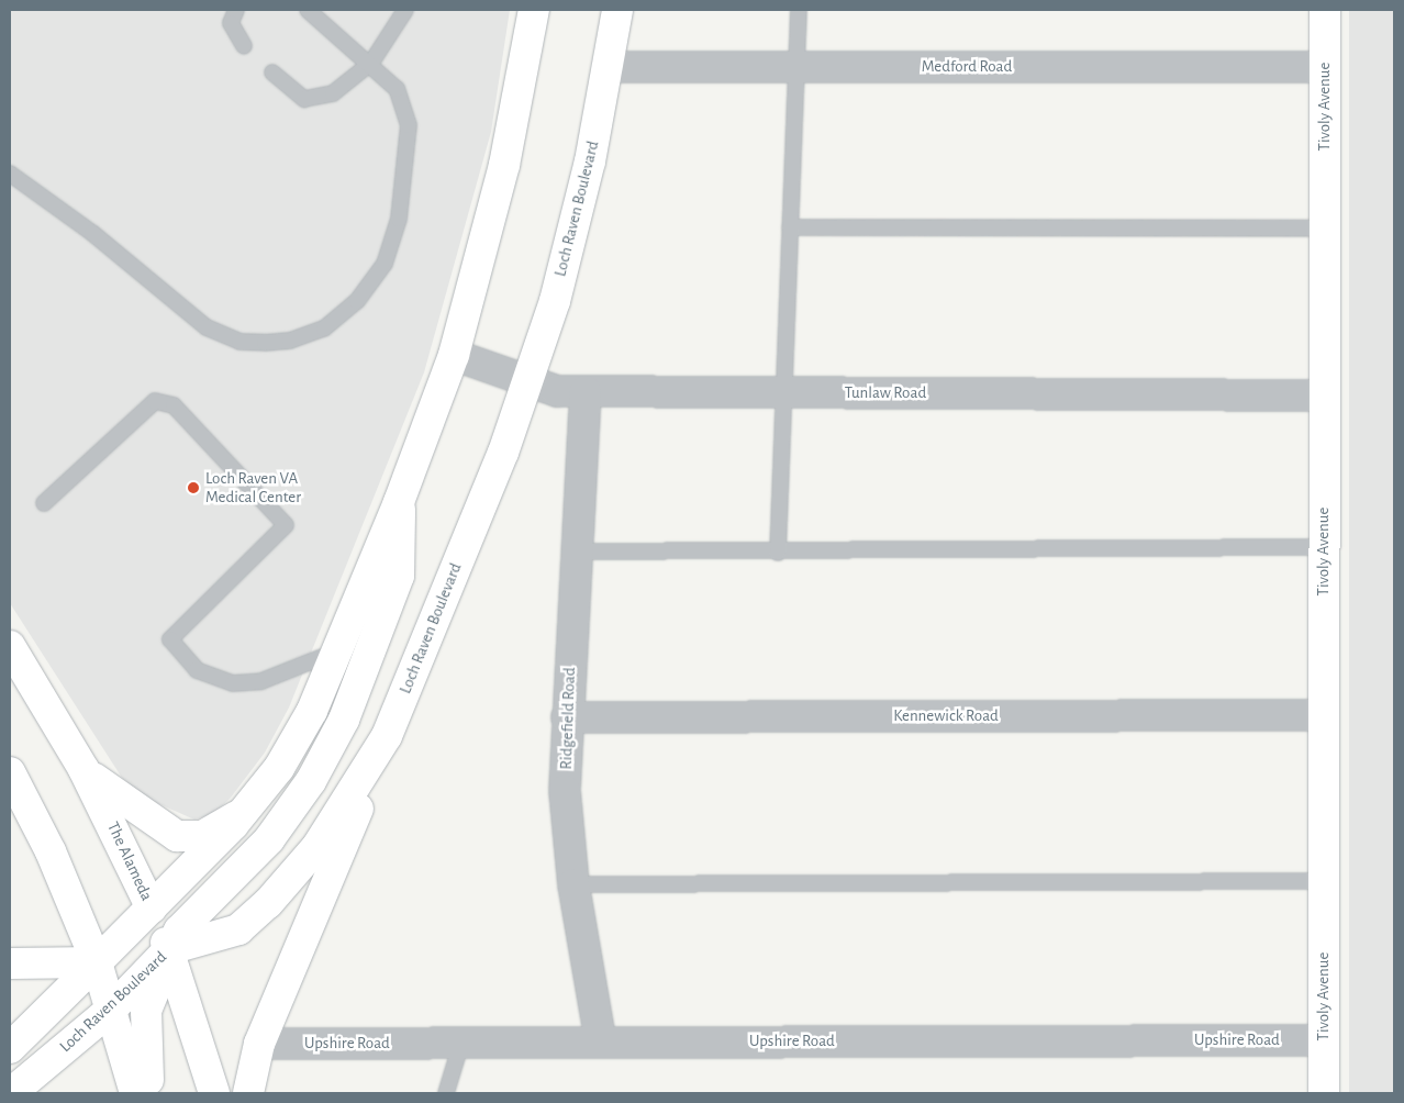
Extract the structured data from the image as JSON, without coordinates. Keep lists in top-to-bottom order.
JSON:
{
  "streets": {
    "main road": ["Tivoly Avenue", "Loch Raven Boulevard", "The Alameda"],
    "street": [
      "Medford Road",
      "Tunlaw Road",
      "Kennewick Road",
      "Ridgefield Road",
      "Upshire Road"
    ]
  },
  "crossings": [
    ["Medford Road", "Tivoly Avenue"],
    ["Medford Road", "Loch Raven Boulevard"],
    ["Tivoly Avenue", "Tunlaw Road"],
    ["Tivoly Avenue", "Kennewick Road"],
    ["Tivoly Avenue", "Upshire Road"],
    ["Loch Raven Boulevard", "Tunlaw Road"],
    ["Loch Raven Boulevard", "The Alameda"],
    ["Tunlaw Road", "Ridgefield Road"],
    ["Kennewick Road", "Ridgefield Road"],
    ["Ridgefield Road", "Upshire Road"]
  ],
  "places": ["Loch Raven VA Medical Center"]
}
